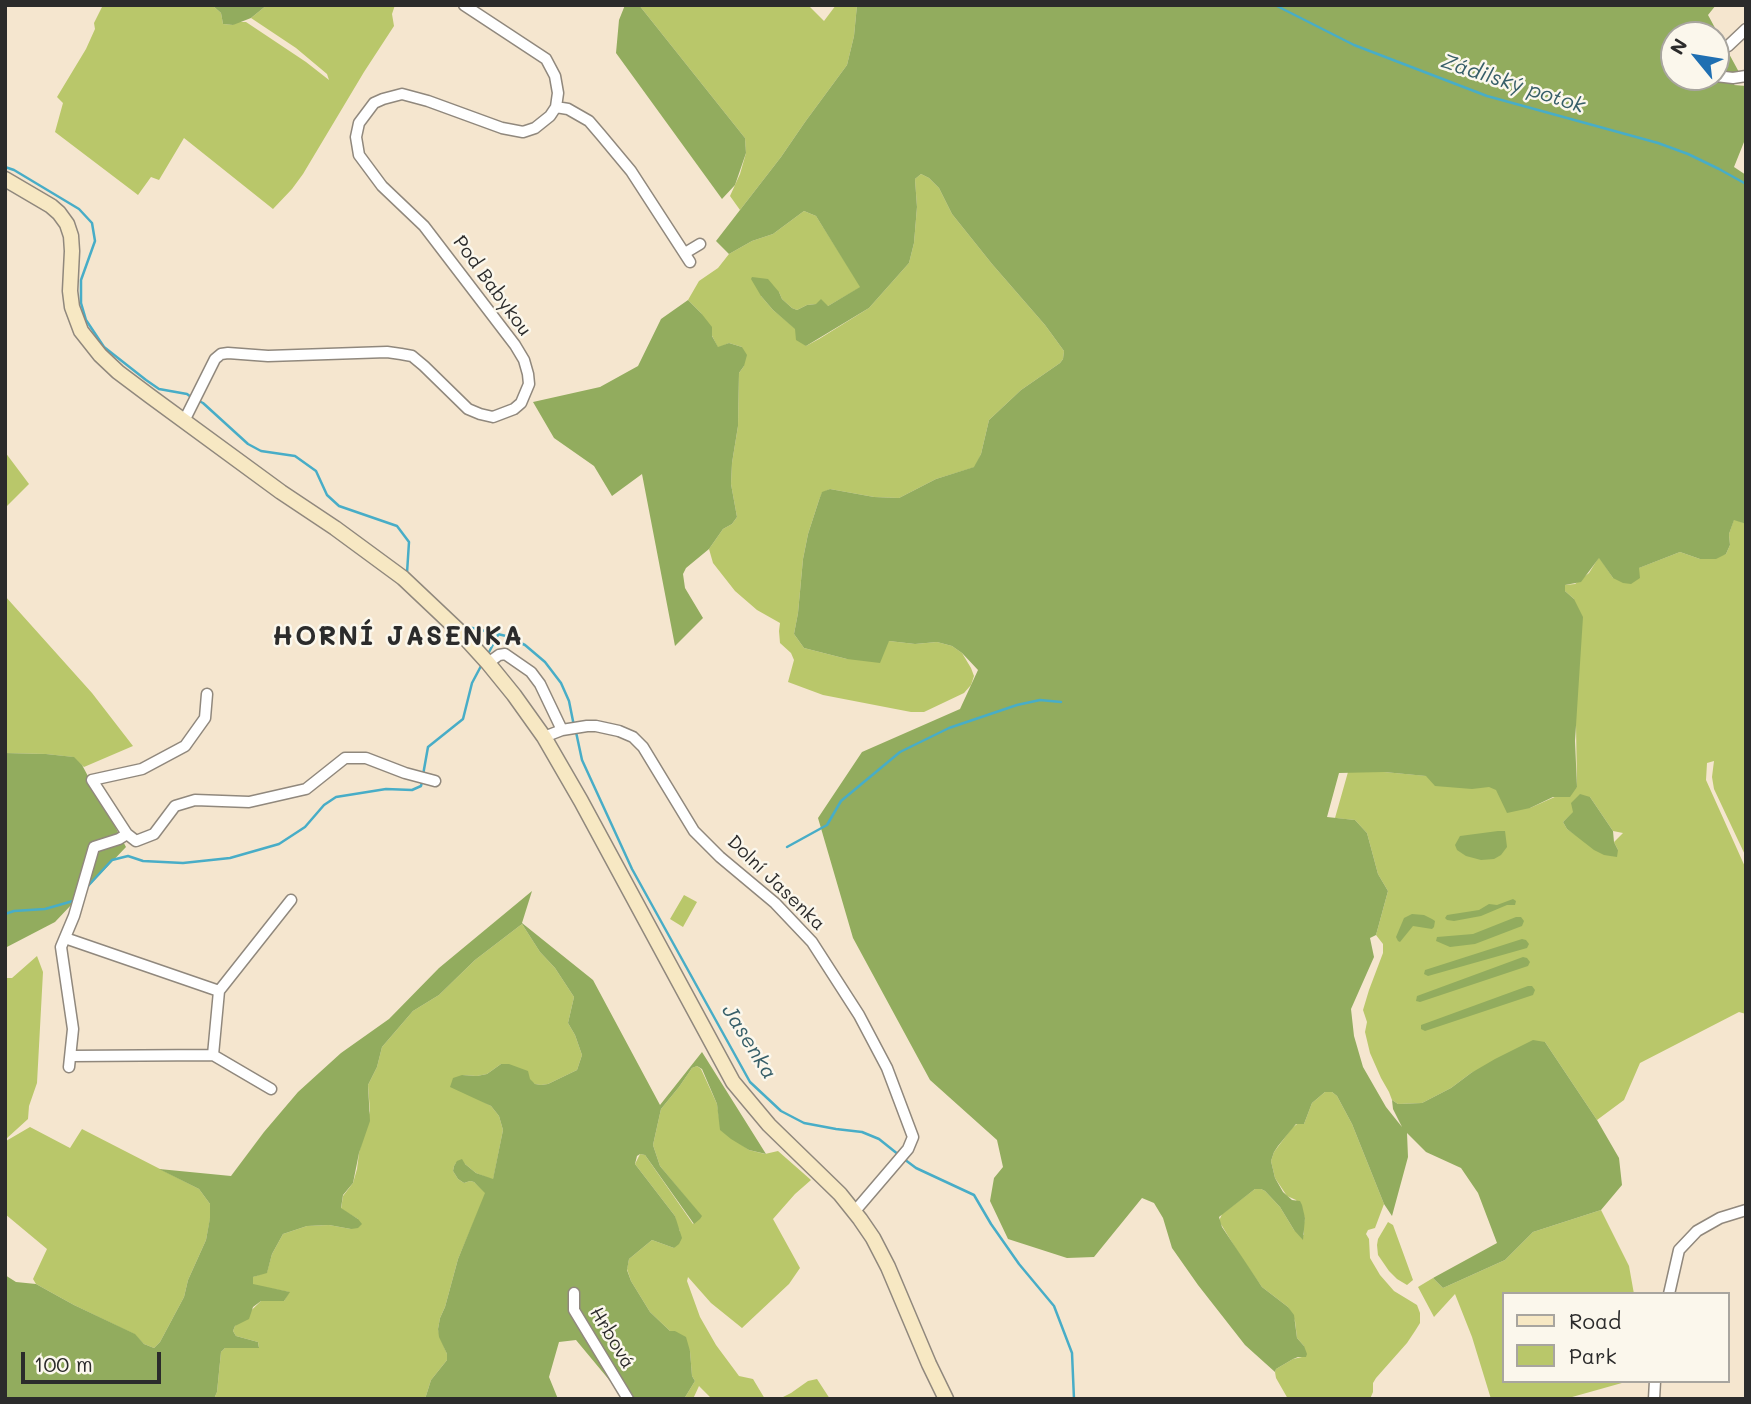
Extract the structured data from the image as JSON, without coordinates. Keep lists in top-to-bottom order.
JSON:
{
  "streets": {
    "street": ["Pod Babykou", "Dolní Jasenka", "Hrbová"]
  },
  "districts": ["HORNÍ JASENKA"],
  "water": ["Zádilský potok", "Jasenka"],
  "legend": ["Road", "Park"],
  "scale_bar": "100 m",
  "north": "top left"
}
